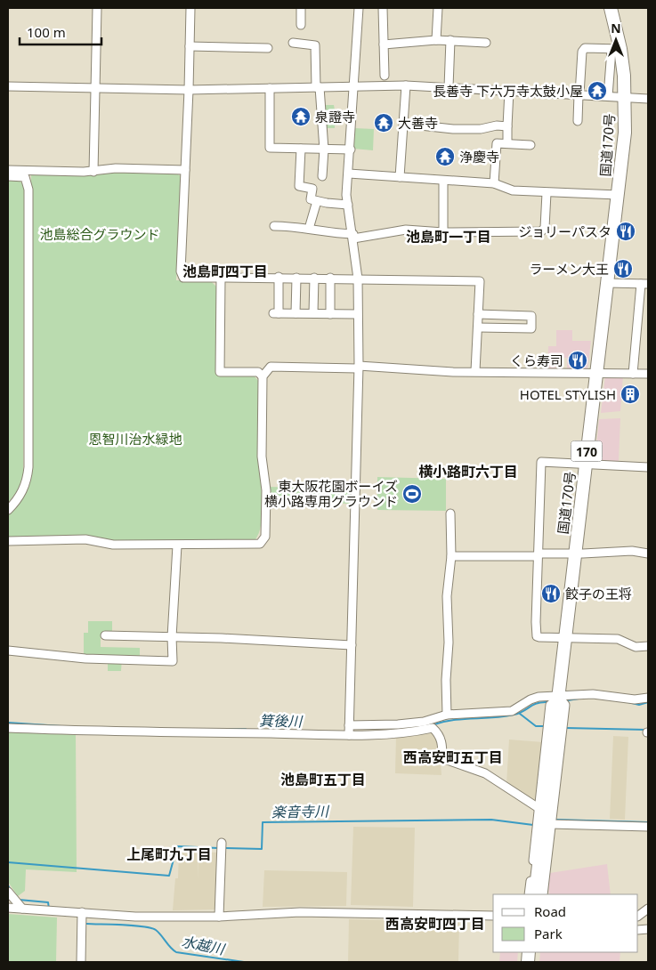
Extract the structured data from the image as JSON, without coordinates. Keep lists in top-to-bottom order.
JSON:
{
  "streets": {
    "highway": ["国道170号", "170"]
  },
  "districts": [
    "池島町一丁目",
    "池島町四丁目",
    "横小路町六丁目",
    "西高安町五丁目",
    "池島町五丁目",
    "上尾町九丁目",
    "西高安町四丁目"
  ],
  "water": ["箕後川", "楽音寺川", "水越川"],
  "parks": ["池島総合グラウンド", "恩智川治水緑地"],
  "places": {
    "temple": [
      "長善寺 下六万寺太鼓小屋",
      "泉證寺",
      "大善寺",
      "浄慶寺"
    ],
    "restaurant": [
      "ジョリーパスタ",
      "ラーメン大王",
      "くら寿司",
      "餃子の王将"
    ],
    "building": ["HOTEL STYLISH"],
    "sports": ["東大阪花園ボーイズ 横小路専用グラウンド"]
  },
  "legend": ["Road", "Park"],
  "scale_bar": "100 m",
  "north": "top"
}
